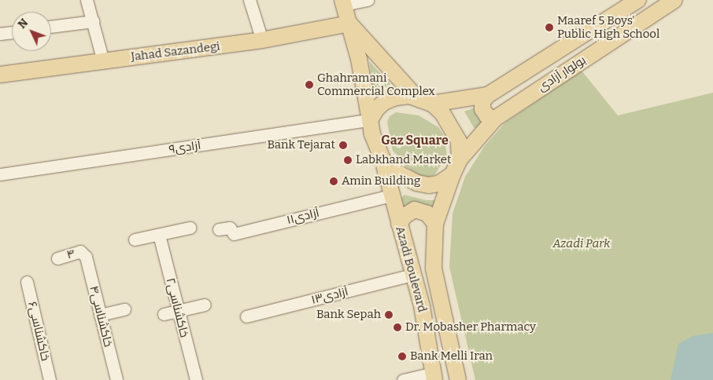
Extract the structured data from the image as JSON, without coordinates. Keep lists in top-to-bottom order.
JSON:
{
  "streets": {
    "main road": ["Jahad Sazandegi", "بولوار آزادی", "Azadi Boulevard"],
    "street": [
      "آزادی۹",
      "آزادی۱۱",
      "۴",
      "آزادی۱۳",
      "خاکشناسی۲",
      "خاکشناسی۴",
      "خاکشناسی۶"
    ]
  },
  "crossings": [
    ["بولوار آزادی", "آزادی۹"],
    ["بولوار آزادی", "Azadi Boulevard"],
    ["آزادی۹", "Azadi Boulevard"],
    ["آزادی۱۱", "Azadi Boulevard"],
    ["۴", "خاکشناسی۴"],
    ["Azadi Boulevard", "آزادی۱۳"]
  ],
  "districts": ["Gaz Square"],
  "parks": ["Azadi Park"],
  "places": [
    "Maaref 5 Boys' Public High School",
    "Ghahramani Commercial Complex",
    "Bank Tejarat",
    "Labkhand Market",
    "Amin Building",
    "Bank Sepah",
    "Dr. Mobasher Pharmacy",
    "Bank Melli Iran"
  ],
  "north": "top left"
}
